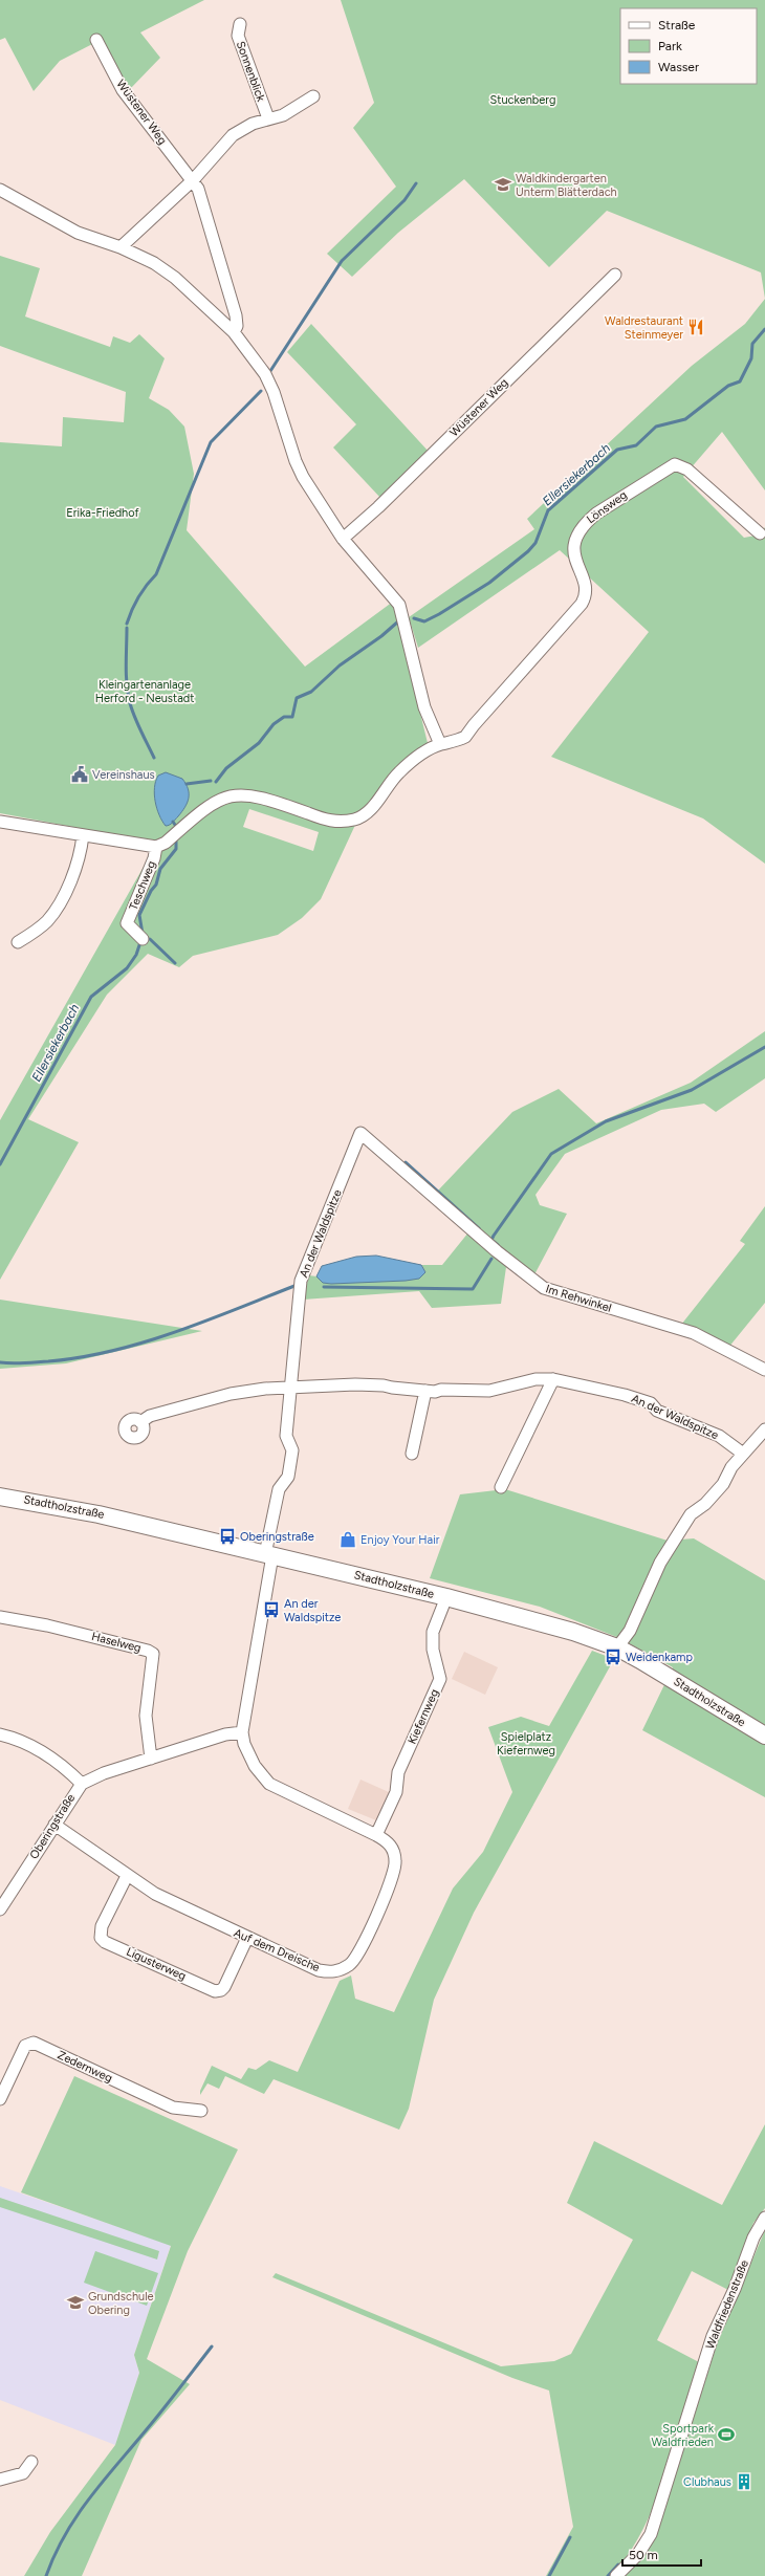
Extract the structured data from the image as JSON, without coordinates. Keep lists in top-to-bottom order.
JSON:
{
  "streets": {
    "street": [
      "Sonnenblick",
      "Wüstener Weg",
      "Lönsweg",
      "Teschweg",
      "An der Waldspitze",
      "Im Rehwinkel",
      "Stadtholzstraße",
      "Haselweg",
      "Kiefernweg",
      "Oberingstraße",
      "Auf dem Dreische",
      "Ligusterweg",
      "Zedernweg",
      "Waldfriedenstraße"
    ]
  },
  "crossings": [
    ["An der Waldspitze", "Im Rehwinkel"],
    ["An der Waldspitze", "Stadtholzstraße"],
    ["Stadtholzstraße", "Kiefernweg"],
    ["Haselweg", "Oberingstraße"],
    ["Kiefernweg", "Auf dem Dreische"],
    ["Oberingstraße", "Auf dem Dreische"],
    ["Auf dem Dreische", "Ligusterweg"]
  ],
  "water": ["Ellersiekerbach"],
  "parks": [
    "Stuckenberg",
    "Erika-Friedhof",
    "Kleingartenanlage Herford - Neustadt",
    "Spielplatz Kiefernweg"
  ],
  "places": {
    "school or university": ["Waldkindergarten Unterm Blätterdach", "Grundschule Obering"],
    "restaurant": ["Waldrestaurant Steinmeyer"],
    "public building": ["Vereinshaus"],
    "bus stop": ["Oberingstraße", "An der Waldspitze", "Weidenkamp"],
    "shop": ["Enjoy Your Hair"],
    "sports": ["Sportpark Waldfrieden"],
    "building": ["Clubhaus"]
  },
  "legend": ["Straße", "Park", "Wasser"],
  "scale_bar": "50 m"
}
